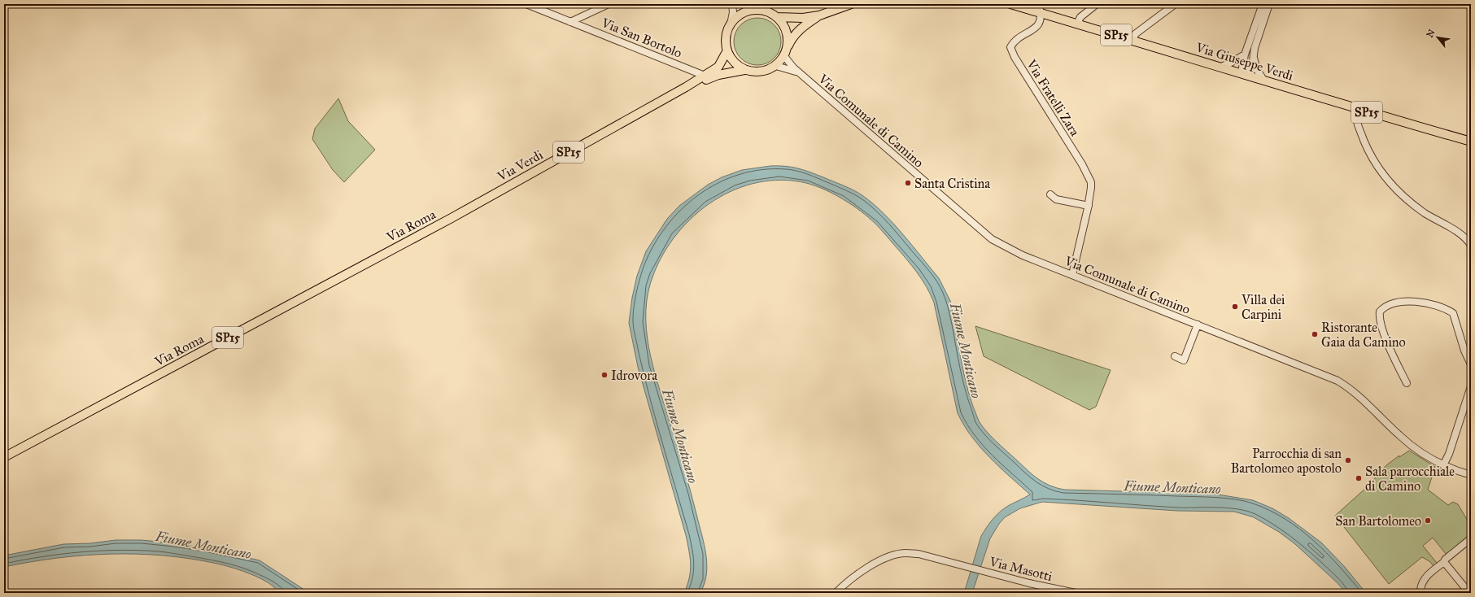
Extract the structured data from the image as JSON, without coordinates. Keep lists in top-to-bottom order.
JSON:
{
  "streets": {
    "main road": [
      "SP15",
      "Via Giuseppe Verdi",
      "Via Verdi",
      "Via Roma"
    ],
    "street": [
      "Via San Bortolo",
      "Via Fratelli Zara",
      "Via Comunale di Camino",
      "Via Masotti"
    ]
  },
  "crossings": [
    ["SP15", "Via San Bortolo"],
    ["SP15", "Via Comunale di Camino"],
    ["SP15", "Via Verdi"],
    ["Via Giuseppe Verdi", "Via Fratelli Zara"],
    ["Via Fratelli Zara", "Via Comunale di Camino"],
    ["Via Verdi", "Via Roma"]
  ],
  "water": ["Fiume Monticano"],
  "places": [
    "Santa Cristina",
    "Villa dei Carpini",
    "Ristorante Gaia da Camino",
    "Idrovora",
    "Parrocchia di san Bartolomeo apostolo",
    "Sala parrocchiale di Camino",
    "San Bartolomeo"
  ],
  "north": "top left"
}
